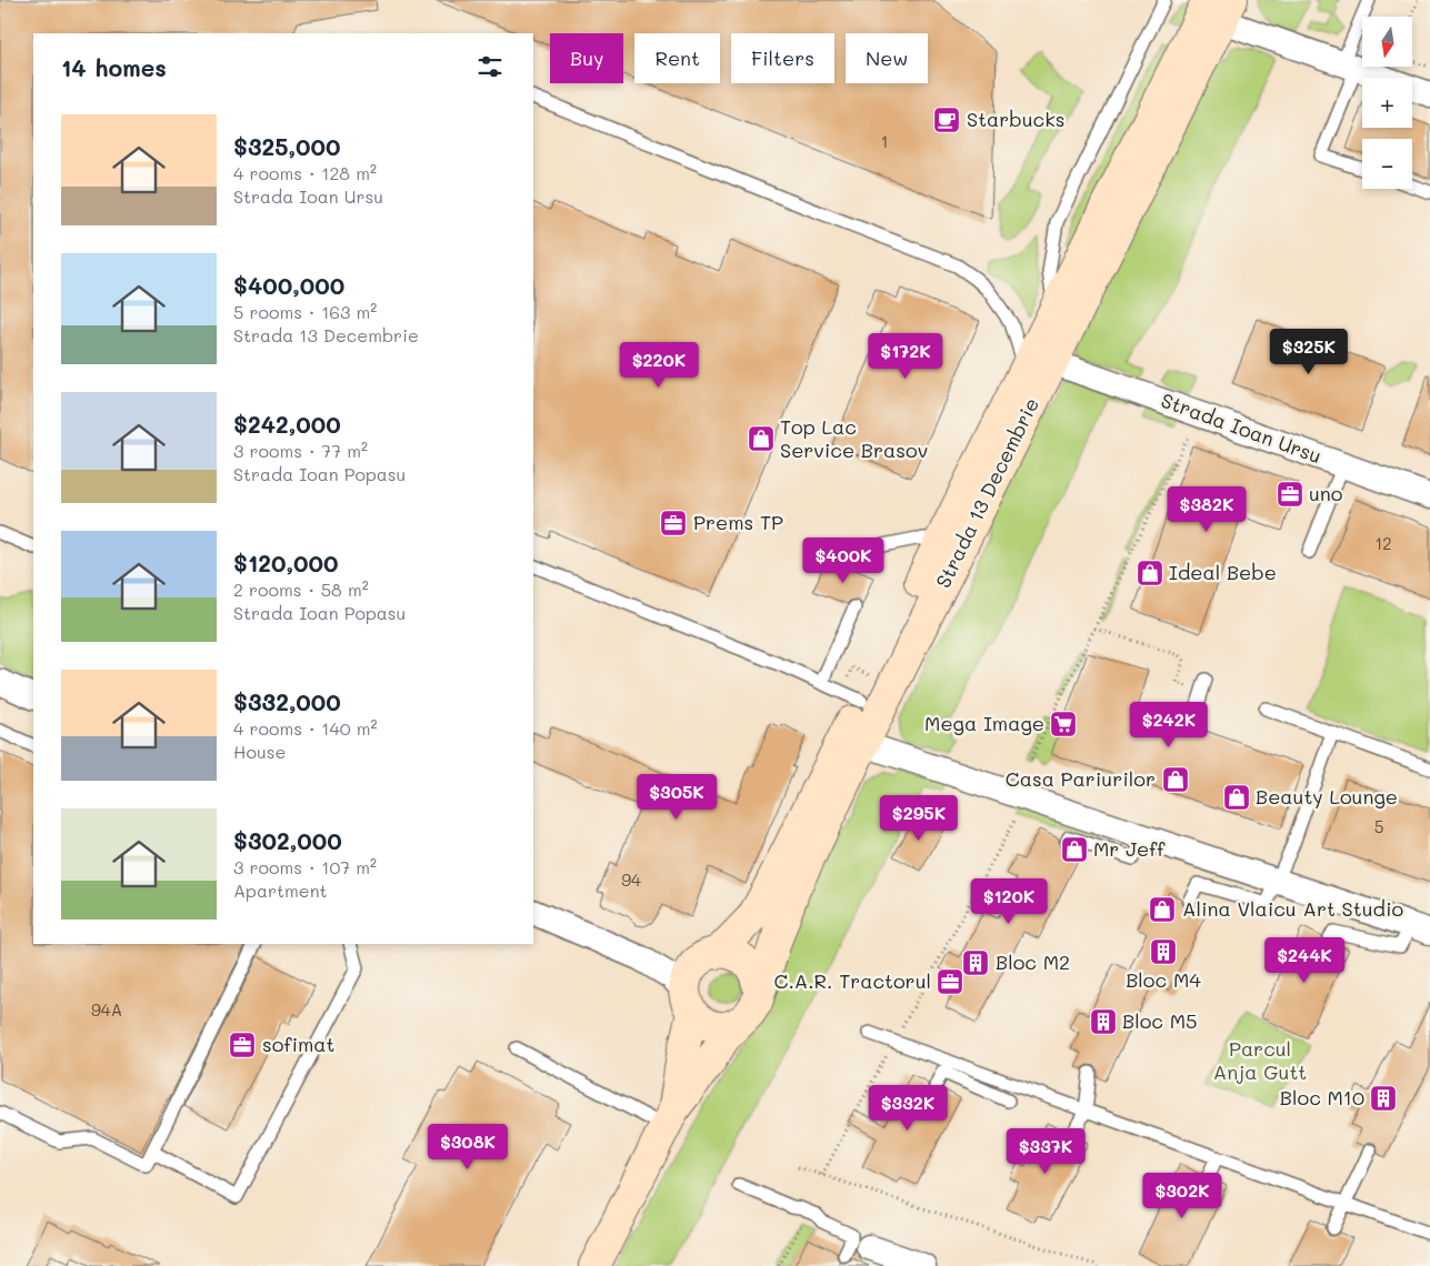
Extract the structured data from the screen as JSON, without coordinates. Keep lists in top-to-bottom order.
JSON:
{
  "streets": {
    "main road": ["Strada 13 Decembrie"],
    "street": ["Strada Ioan Ursu"]
  },
  "crossings": [
    ["Strada Ioan Ursu", "Strada 13 Decembrie"]
  ],
  "parks": ["Parcul Anja Gutt"],
  "places": {
    "cafe": ["Starbucks"],
    "shop": [
      "Top Lac Service Brasov",
      "Ideal Bebe",
      "Casa Pariurilor",
      "Beauty Lounge",
      "Mr Jeff",
      "Alina Vlaicu Art Studio"
    ],
    "office": [
      "uno",
      "Prems TP",
      "C.A.R. Tractorul",
      "sofimat"
    ],
    "supermarket": ["Mega Image"],
    "building": [
      "Bloc M4",
      "Bloc M2",
      "Bloc M5",
      "Bloc M10"
    ]
  },
  "house_numbers": [
    "1",
    "12",
    "5",
    "94",
    "94A"
  ],
  "north": "bottom",
  "page": {
    "map_buttons": ["+", "−"],
    "chip": [
      "Buy",
      "Rent",
      "Filters",
      "New"
    ],
    "heading": "14 homes",
    "list": [
      {
        "name": "$325,000",
        "note": "4 rooms · 128 m² · Strada Ioan Ursu"
      },
      {
        "name": "$400,000",
        "note": "5 rooms · 163 m² · Strada 13 Decembrie"
      },
      {
        "name": "$242,000",
        "note": "3 rooms · 77 m² · Strada Ioan Popasu"
      },
      {
        "name": "$120,000",
        "note": "2 rooms · 58 m² · Strada Ioan Popasu"
      },
      {
        "name": "$332,000",
        "note": "4 rooms · 140 m² · House"
      },
      {
        "name": "$302,000",
        "note": "3 rooms · 107 m² · Apartment"
      }
    ],
    "price": [
      "$325K",
      "$172K",
      "$220K",
      "$382K",
      "$400K",
      "$242K",
      "$305K",
      "$295K",
      "$120K",
      "$244K",
      "$332K",
      "$308K",
      "$337K",
      "$302K"
    ]
  }
}
